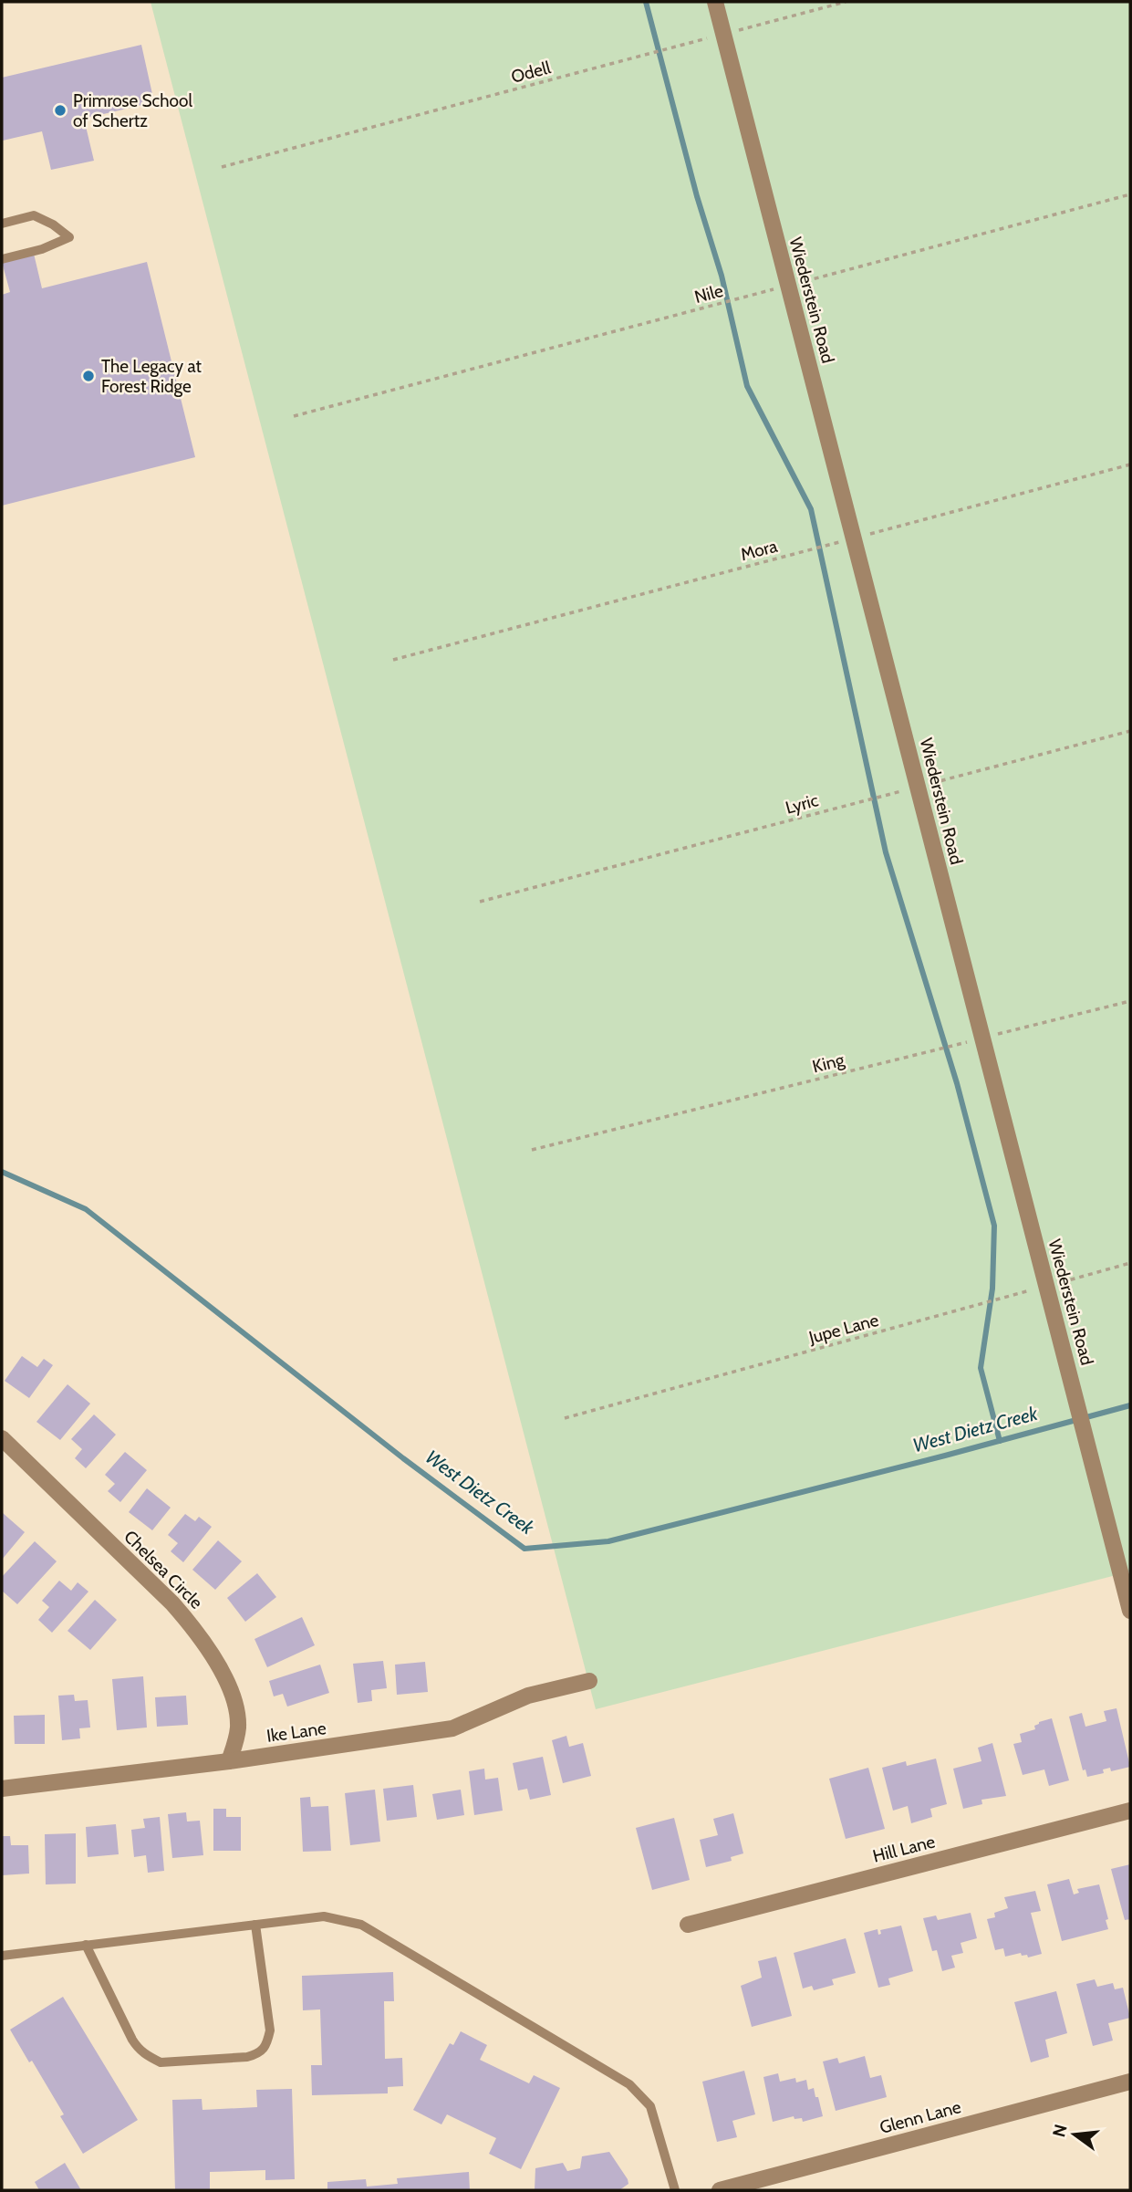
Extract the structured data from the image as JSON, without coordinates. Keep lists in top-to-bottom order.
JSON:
{
  "streets": {
    "street": [
      "Wiederstein Road",
      "Chelsea Circle",
      "Ike Lane",
      "Hill Lane",
      "Glenn Lane"
    ],
    "path": [
      "Odell",
      "Nile",
      "Mora",
      "Lyric",
      "King",
      "Jupe Lane"
    ]
  },
  "crossings": [
    ["Odell", "Wiederstein Road"],
    ["Nile", "Wiederstein Road"],
    ["Wiederstein Road", "Mora"],
    ["Wiederstein Road", "Lyric"],
    ["Wiederstein Road", "King"],
    ["Wiederstein Road", "Jupe Lane"],
    ["Chelsea Circle", "Ike Lane"]
  ],
  "water": ["West Dietz Creek"],
  "places": ["Primrose School of Schertz", "The Legacy at Forest Ridge"],
  "north": "left"
}
